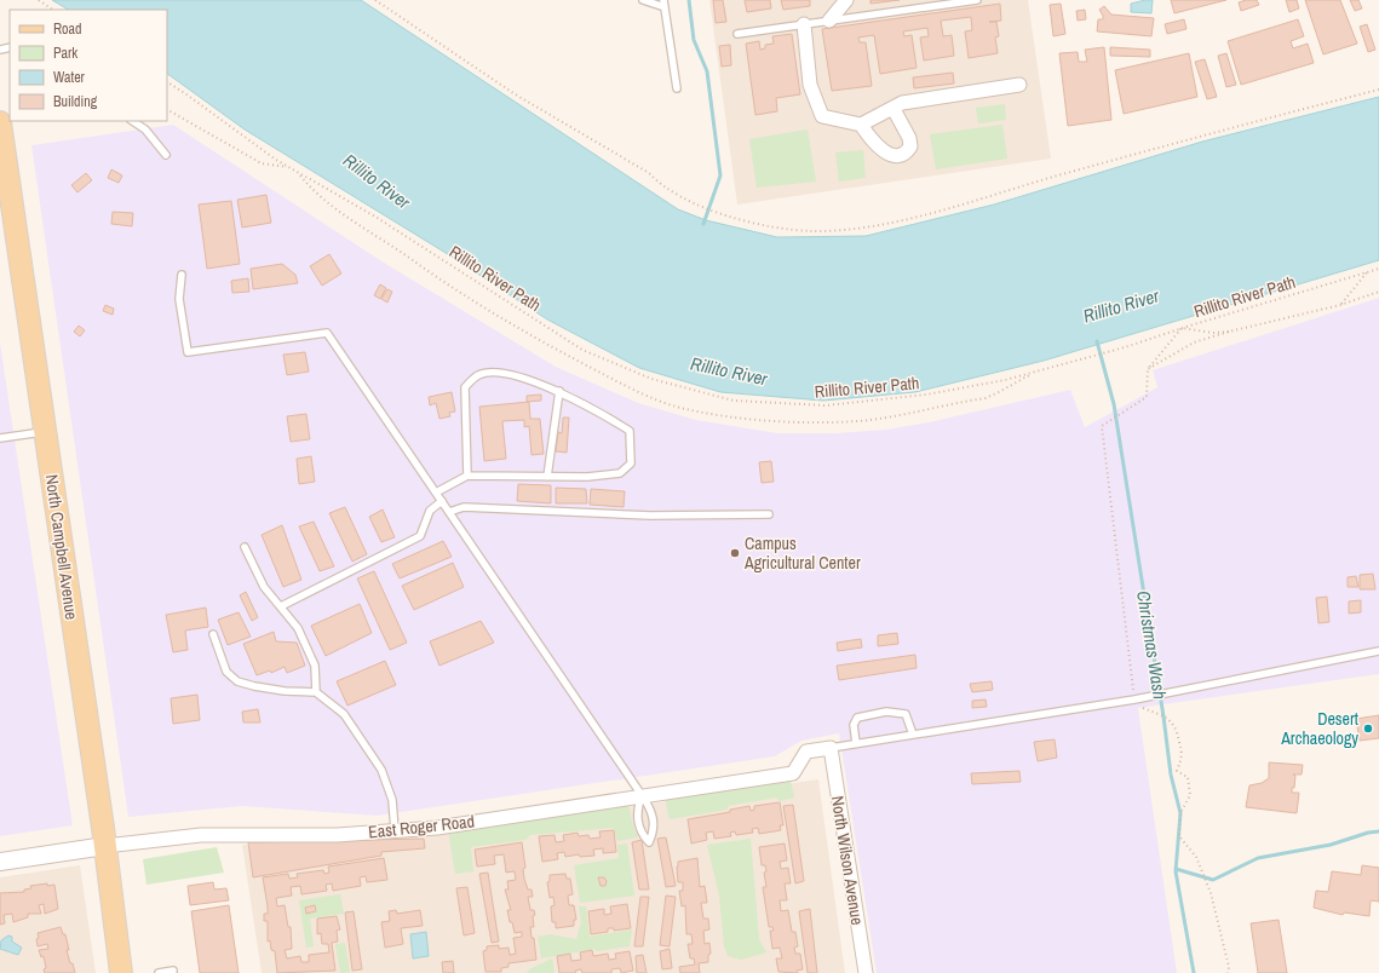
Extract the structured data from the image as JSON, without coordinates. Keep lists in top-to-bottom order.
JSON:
{
  "streets": {
    "main road": ["North Campbell Avenue"],
    "street": ["East Roger Road", "North Wilson Avenue"],
    "path": ["Rillito River Path"]
  },
  "crossings": [
    ["North Campbell Avenue", "East Roger Road"],
    ["East Roger Road", "North Wilson Avenue"]
  ],
  "water": ["Rillito River", "Christmas Wash"],
  "places": ["Campus Agricultural Center", "Desert Archaeology"],
  "legend": [
    "Road",
    "Park",
    "Water",
    "Building"
  ]
}
